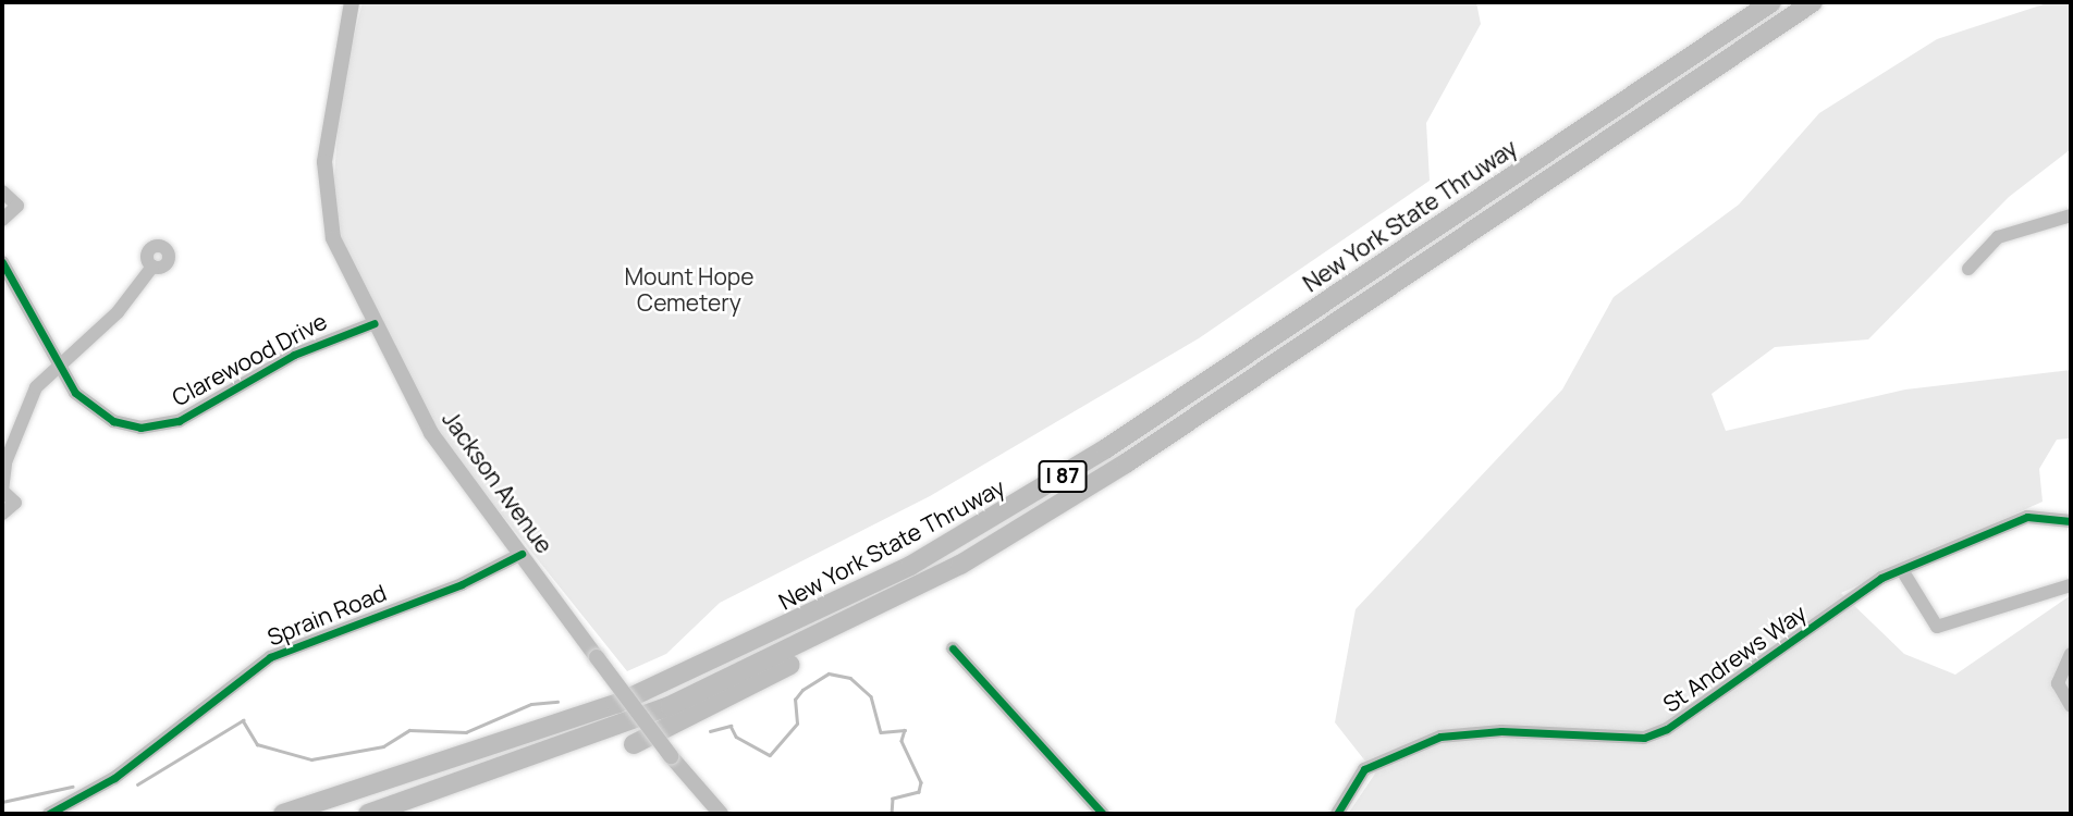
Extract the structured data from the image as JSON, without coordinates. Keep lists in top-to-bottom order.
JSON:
{
  "streets": {
    "highway": ["New York State Thruway", "I 87"],
    "main road": ["Jackson Avenue"],
    "street": ["Clarewood Drive", "Sprain Road", "St Andrews Way"]
  },
  "crossings": [
    ["Clarewood Drive", "Jackson Avenue"],
    ["Jackson Avenue", "Sprain Road"]
  ],
  "parks": ["Mount Hope Cemetery"]
}
